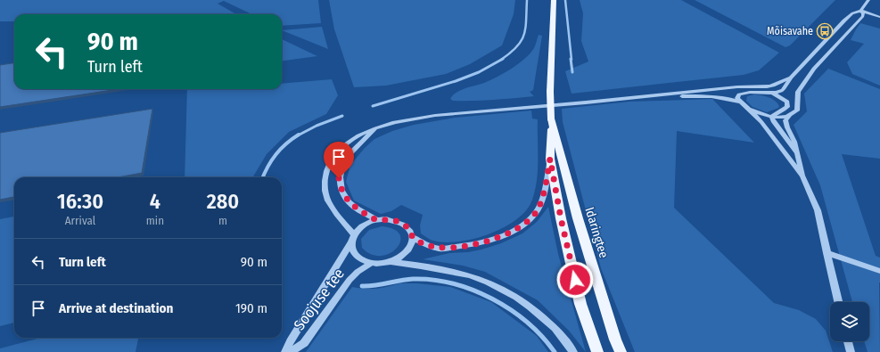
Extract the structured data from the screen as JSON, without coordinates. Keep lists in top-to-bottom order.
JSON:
{
  "streets": {
    "main road": ["Idaringtee"],
    "street": ["Soojuse tee"]
  },
  "places": {
    "bus stop": ["Mõisavahe"]
  },
  "page": {
    "turn": ["90 m", "Turn left"],
    "eta": [
      "16:30",
      "Arrival",
      "4",
      "min",
      "280",
      "m"
    ],
    "list": [
      {
        "name": "Turn left",
        "value": "90 m"
      },
      {
        "name": "Arrive at destination",
        "value": "190 m"
      }
    ]
  }
}
